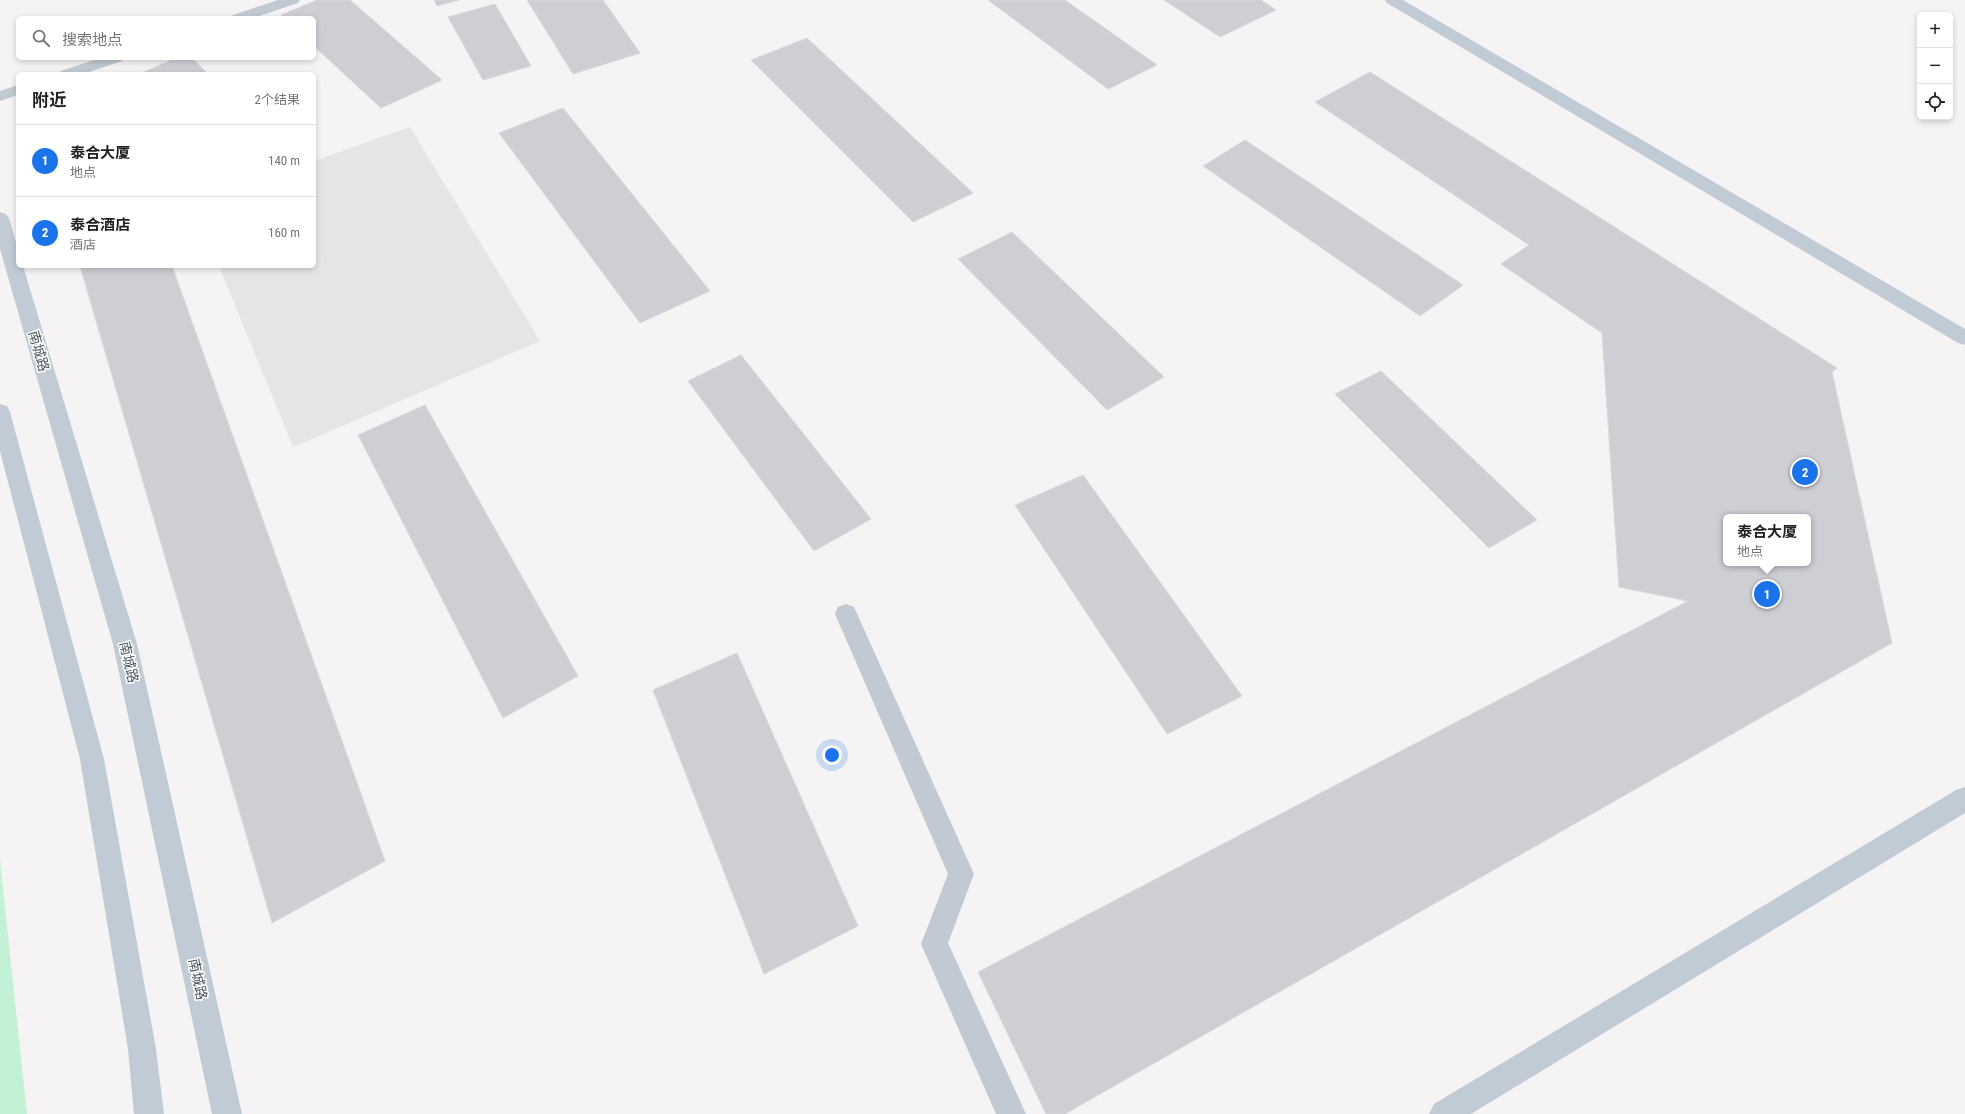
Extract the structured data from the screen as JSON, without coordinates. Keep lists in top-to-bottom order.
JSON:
{
  "streets": {
    "main road": ["南城路"]
  },
  "page": {
    "map_buttons": ["+", "−"],
    "search": "搜索地点",
    "heading": ["附近", "2个结果"],
    "list": [
      {
        "mark": "1",
        "name": "泰合大厦",
        "note": "地点",
        "value": "140 m"
      },
      {
        "mark": "2",
        "name": "泰合酒店",
        "note": "酒店",
        "value": "160 m"
      }
    ],
    "pins": ["2", "1"],
    "popup": ["泰合大厦", "地点"]
  }
}
